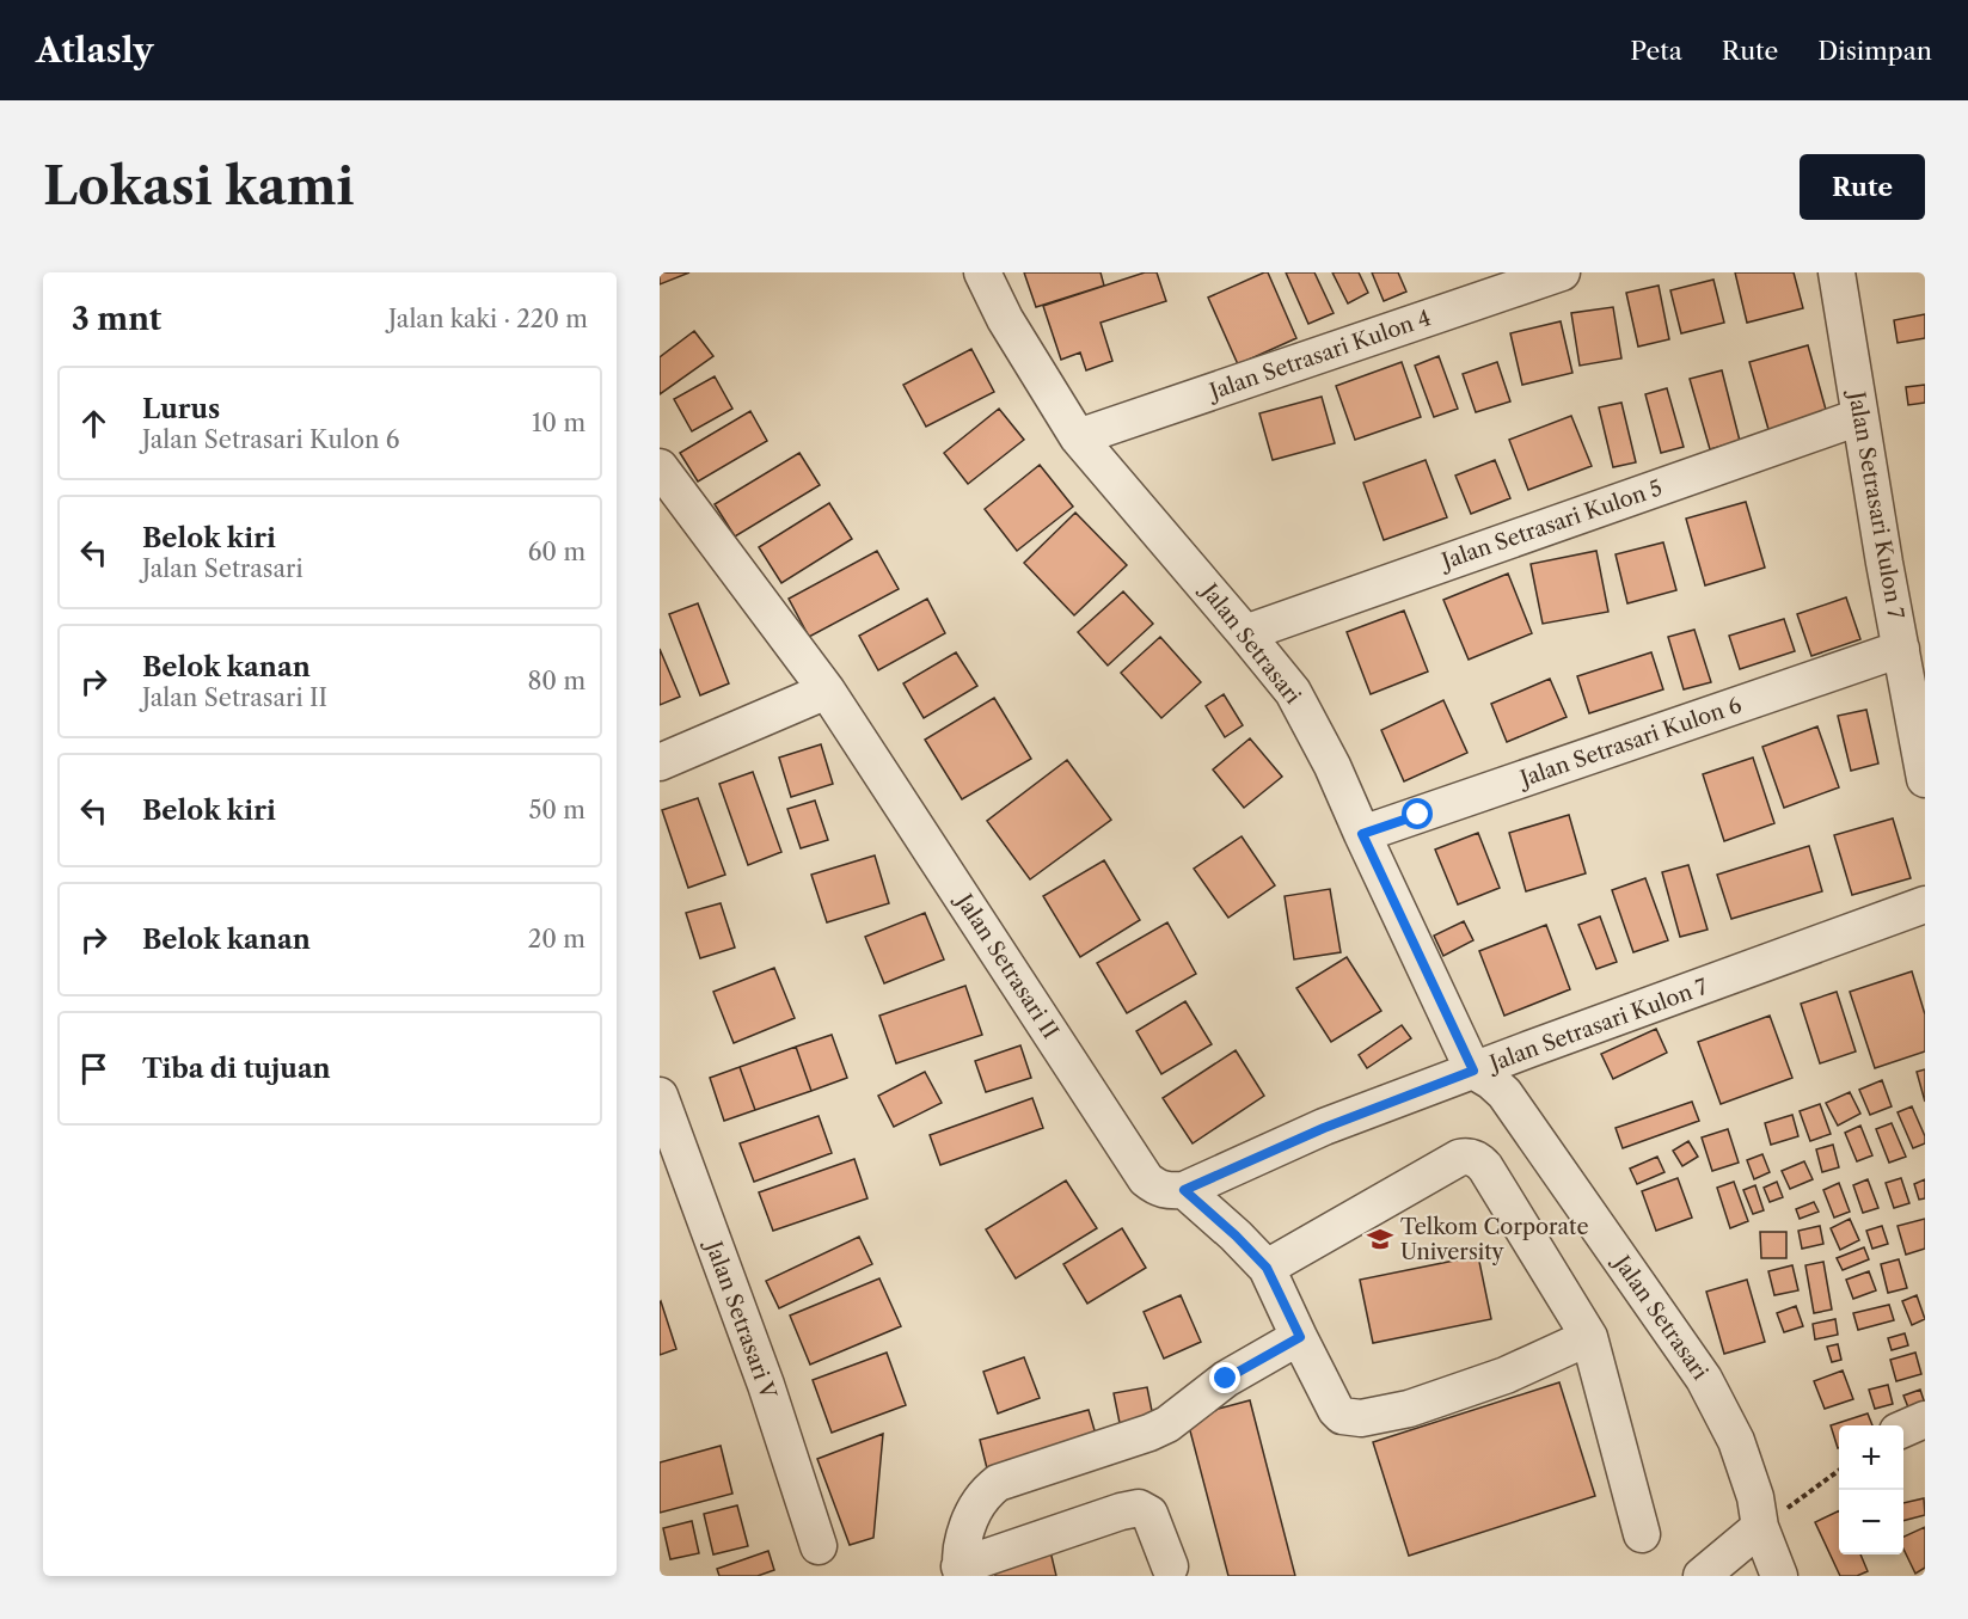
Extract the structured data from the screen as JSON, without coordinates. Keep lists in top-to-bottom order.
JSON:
{
  "streets": {
    "street": [
      "Jalan Setrasari Kulon 4",
      "Jalan Setrasari Kulon 7",
      "Jalan Setrasari Kulon 5",
      "Jalan Setrasari",
      "Jalan Setrasari Kulon 6",
      "Jalan Setrasari II",
      "Jalan Setrasari V"
    ]
  },
  "crossings": [
    ["Jalan Setrasari Kulon 4", "Jalan Setrasari"],
    ["Jalan Setrasari Kulon 7", "Jalan Setrasari Kulon 5"],
    ["Jalan Setrasari Kulon 7", "Jalan Setrasari"],
    ["Jalan Setrasari Kulon 7", "Jalan Setrasari Kulon 6"],
    ["Jalan Setrasari Kulon 5", "Jalan Setrasari"],
    ["Jalan Setrasari", "Jalan Setrasari Kulon 6"]
  ],
  "places": {
    "school or university": ["Telkom Corporate University"]
  },
  "page": {
    "header": "Atlasly",
    "nav": ["Peta", "Rute", "Disimpan"],
    "buttons": "Rute",
    "title": "Lokasi kami",
    "heading": ["3 mnt", "Jalan kaki · 220 m"],
    "list": [
      ["Lurus", "Jalan Setrasari Kulon 6", "10 m"],
      ["Belok kiri", "Jalan Setrasari", "60 m"],
      ["Belok kanan", "Jalan Setrasari II", "80 m"],
      ["Belok kiri", "50 m"],
      ["Belok kanan", "20 m"],
      "Tiba di tujuan"
    ],
    "map_buttons": ["+", "−"]
  }
}
